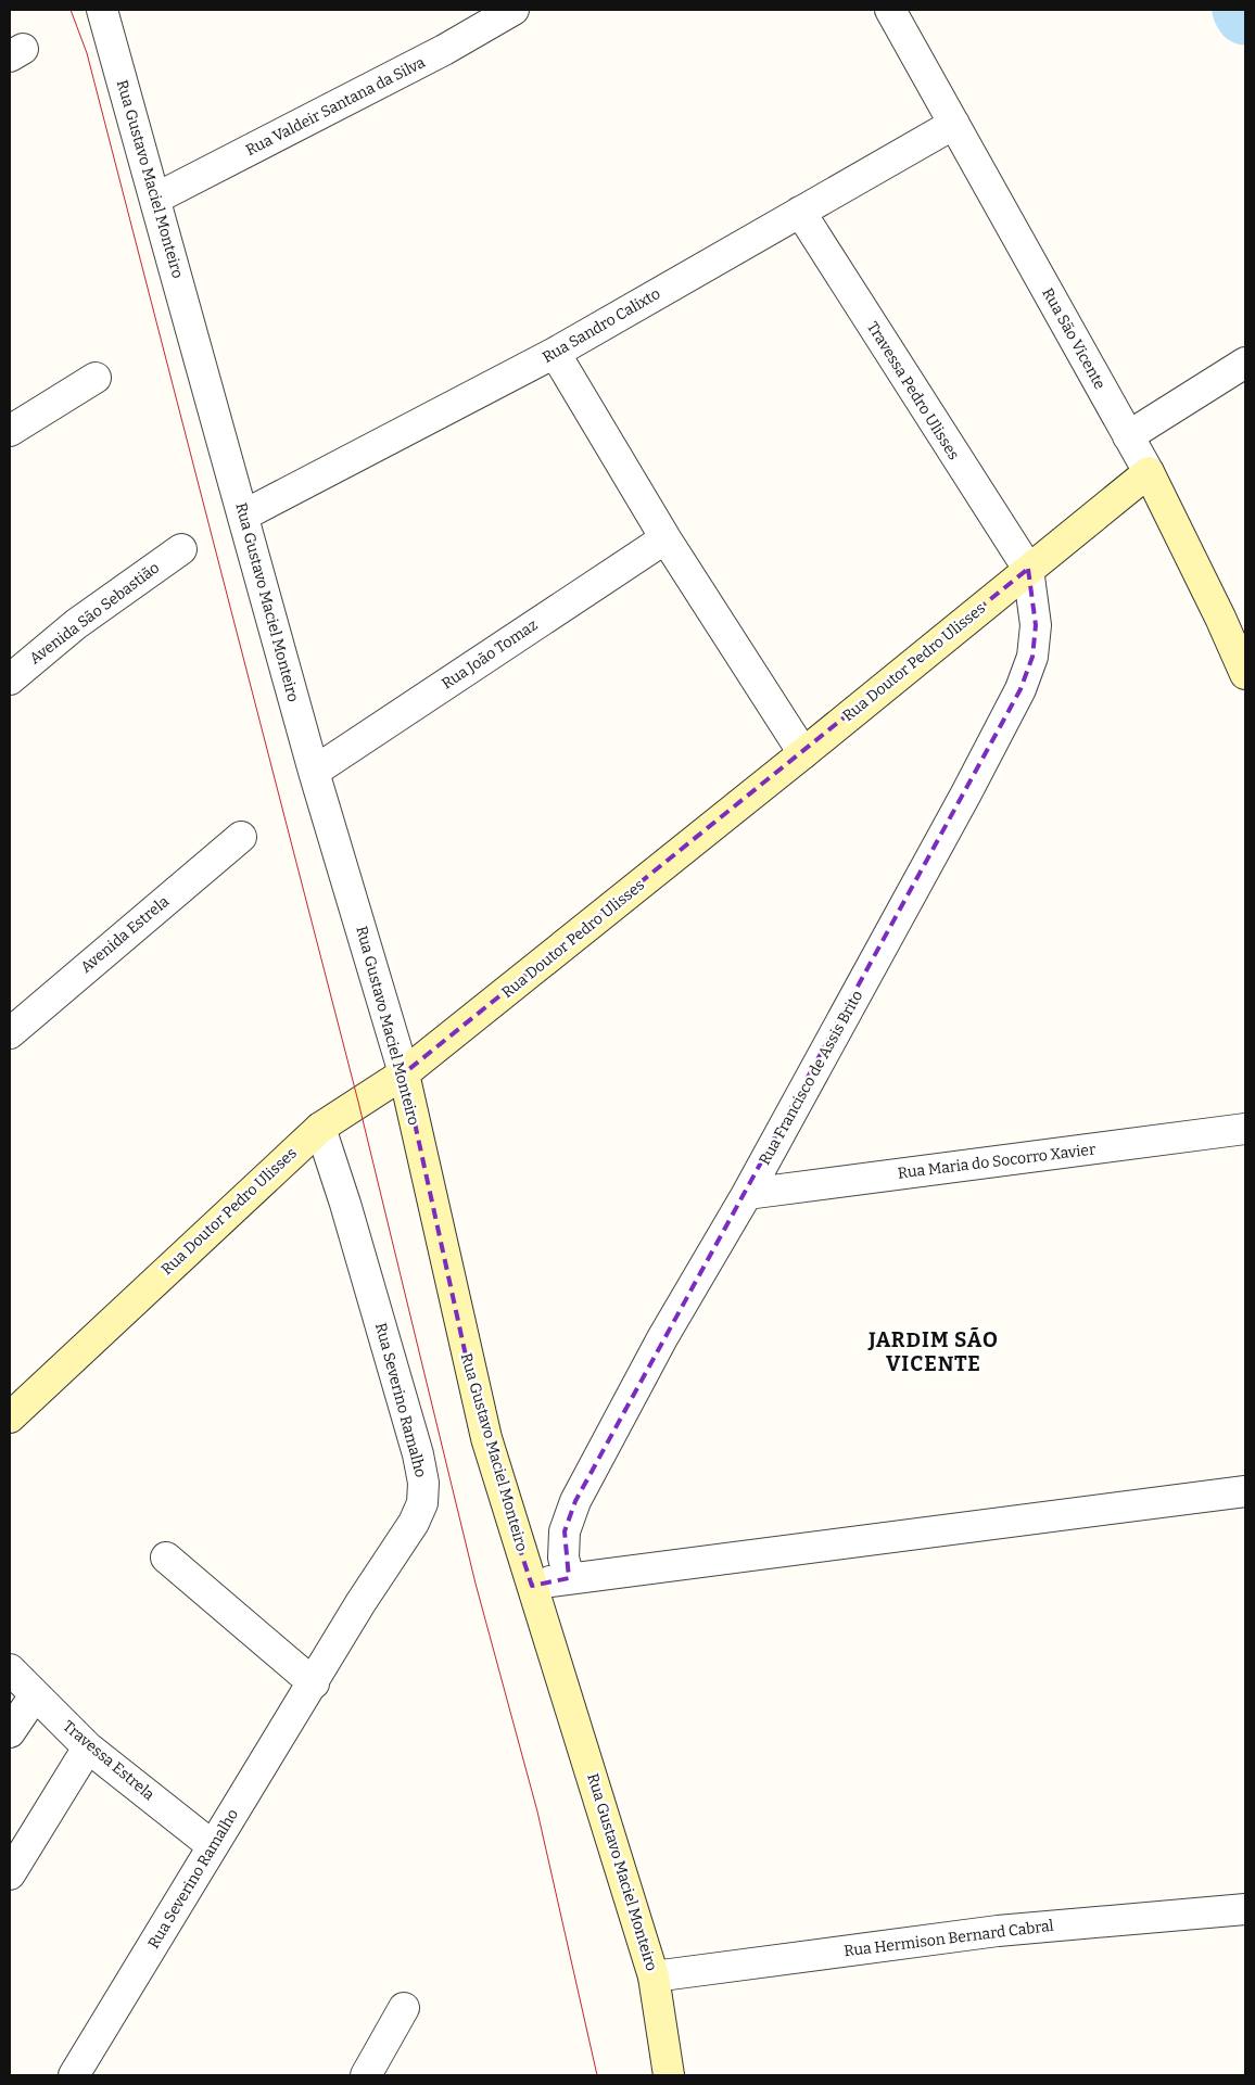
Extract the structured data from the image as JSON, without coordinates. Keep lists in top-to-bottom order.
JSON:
{
  "streets": {
    "street": [
      "Rua Valdeir Santana da Silva",
      "Rua Gustavo Maciel Monteiro",
      "Rua Sandro Calixto",
      "Rua São Vicente",
      "Travessa Pedro Ulisses",
      "Avenida São Sebastião",
      "Rua João Tomaz",
      "Rua Doutor Pedro Ulisses",
      "Avenida Estrela",
      "Rua Francisco de Assis Brito",
      "Rua Maria do Socorro Xavier",
      "Rua Severino Ramalho",
      "Travessa Estrela",
      "Rua Hermison Bernard Cabral"
    ]
  },
  "crossings": [
    ["Rua Valdeir Santana da Silva", "Rua Gustavo Maciel Monteiro"],
    ["Rua Gustavo Maciel Monteiro", "Rua Sandro Calixto"],
    ["Rua Gustavo Maciel Monteiro", "Rua João Tomaz"],
    ["Rua Gustavo Maciel Monteiro", "Rua Doutor Pedro Ulisses"],
    ["Rua Gustavo Maciel Monteiro", "Rua Hermison Bernard Cabral"],
    ["Rua Sandro Calixto", "Rua São Vicente"],
    ["Rua Sandro Calixto", "Travessa Pedro Ulisses"],
    ["Rua São Vicente", "Rua Doutor Pedro Ulisses"],
    ["Travessa Pedro Ulisses", "Rua Doutor Pedro Ulisses"],
    ["Travessa Pedro Ulisses", "Rua Francisco de Assis Brito"],
    ["Rua Doutor Pedro Ulisses", "Rua Francisco de Assis Brito"],
    ["Rua Doutor Pedro Ulisses", "Rua Severino Ramalho"],
    ["Rua Francisco de Assis Brito", "Rua Maria do Socorro Xavier"],
    ["Rua Severino Ramalho", "Travessa Estrela"]
  ],
  "districts": ["JARDIM SÃO VICENTE"]
}
